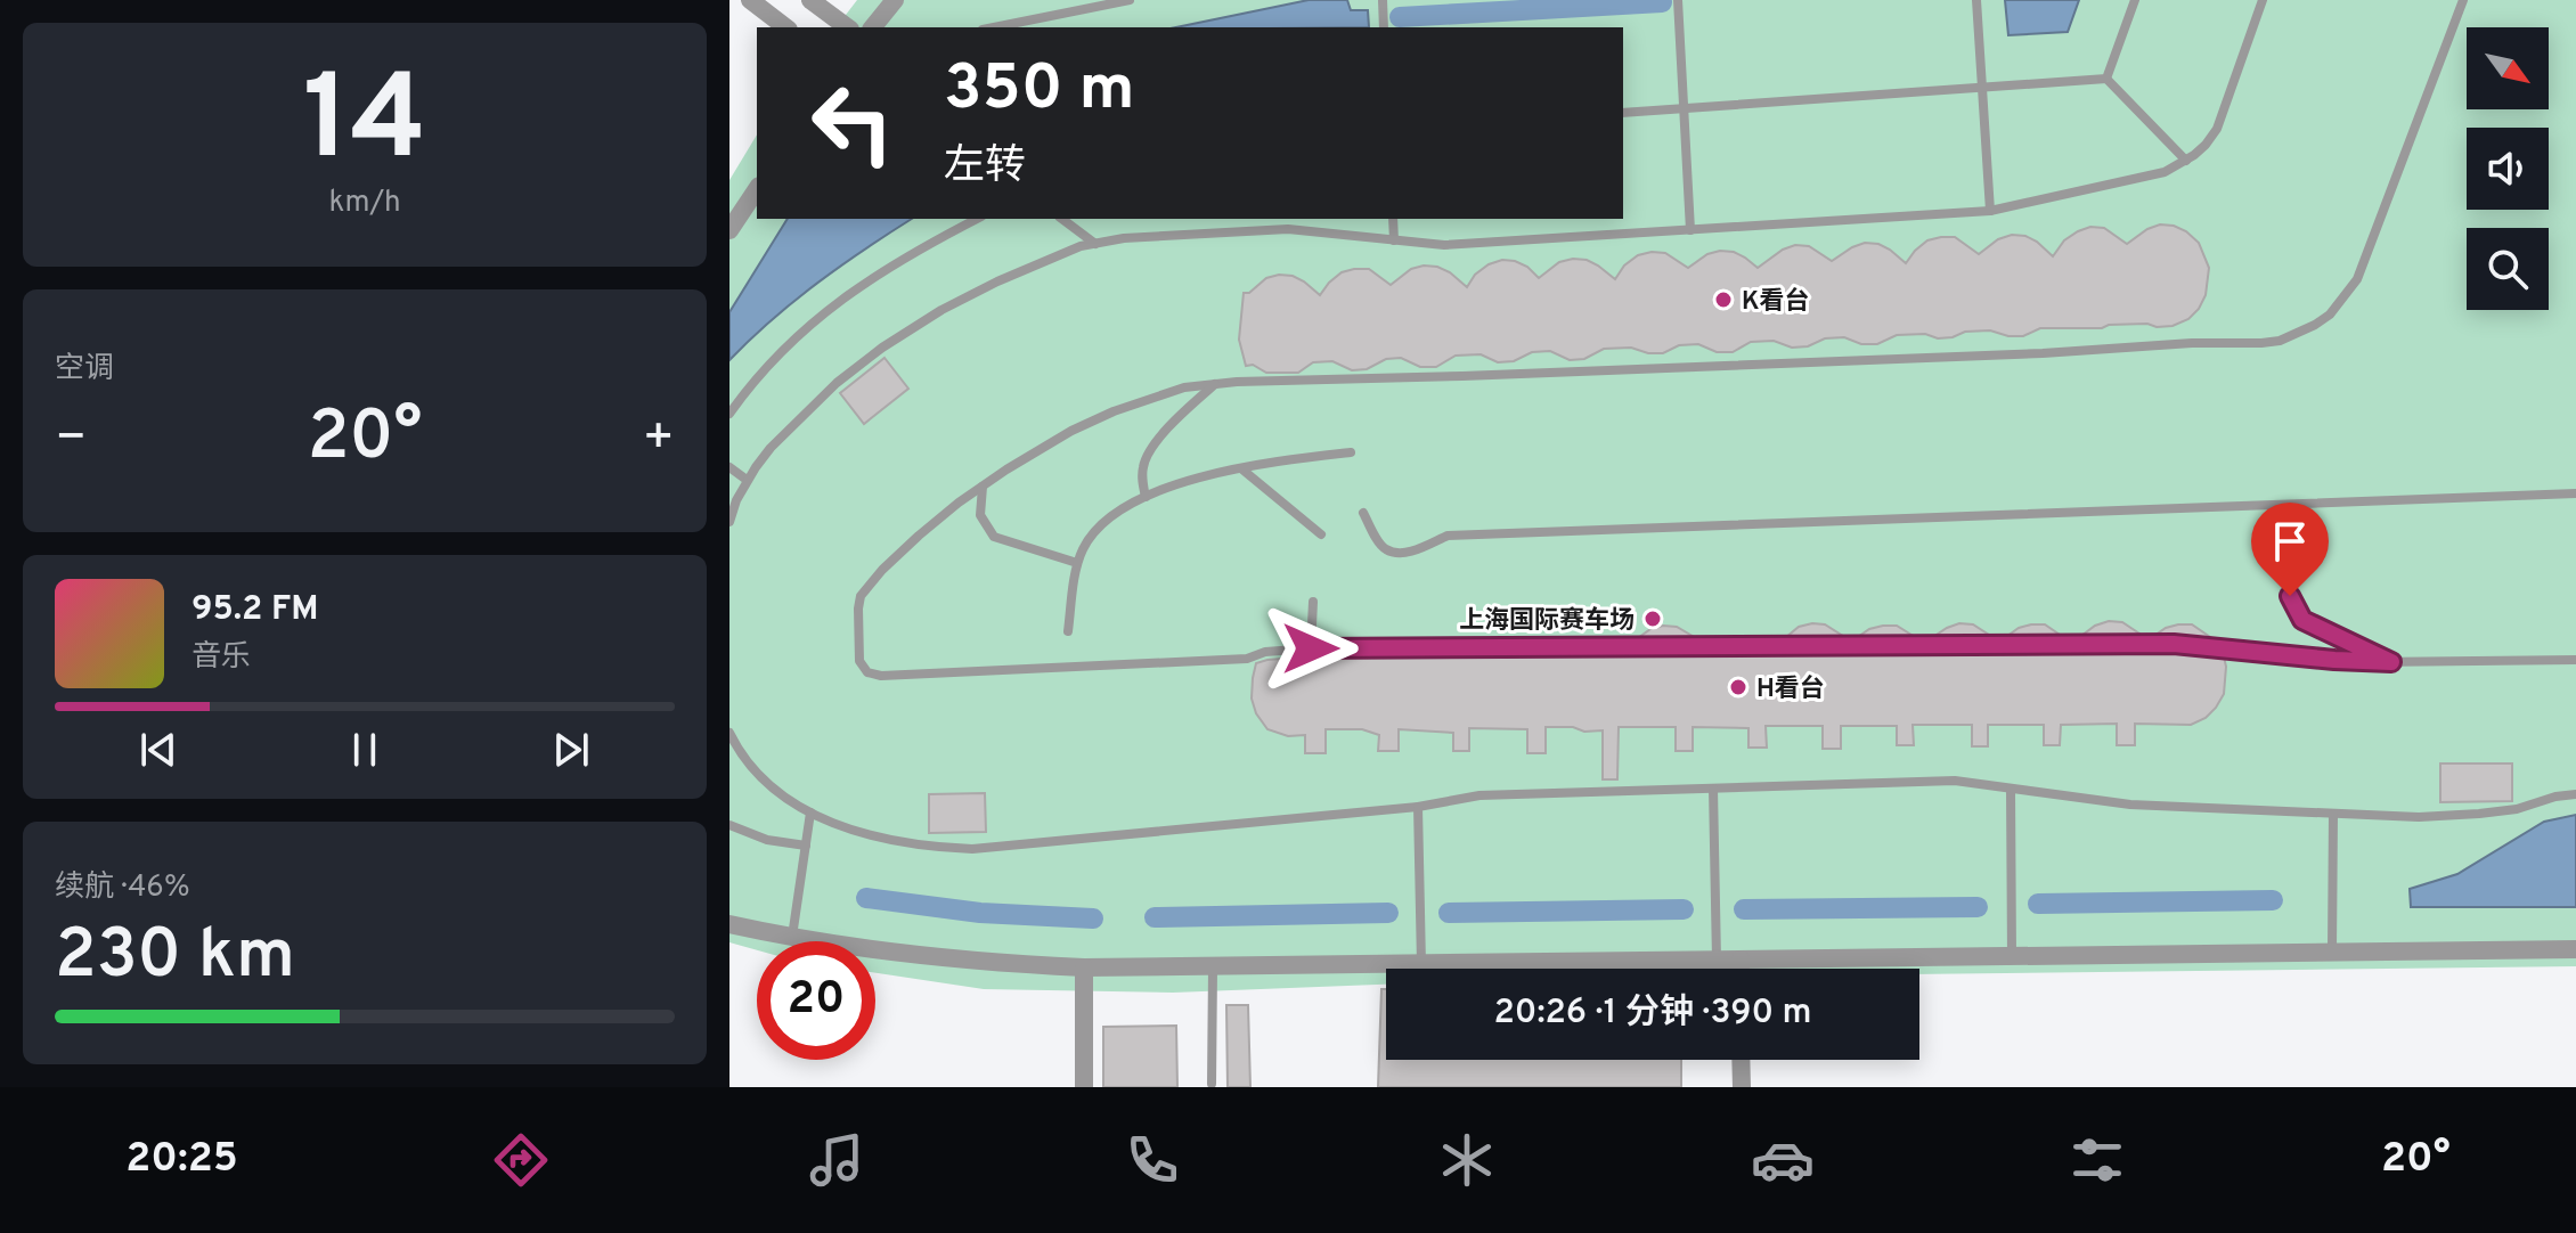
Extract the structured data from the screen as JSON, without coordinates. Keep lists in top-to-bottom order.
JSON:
{
  "places": ["K看台", "上海国际赛车场", "H看台"],
  "north": "bottom right",
  "page": {
    "tile": [
      ["14", "km/h"],
      "空调",
      ["续航 · 46%", "230 km"]
    ],
    "turn": ["350 m", "左转"],
    "heat": ["−", "20°", "+"],
    "song": ["95.2 FM", "音乐"],
    "limit": "20",
    "trip": "20:26 · 1 分钟 · 390 m",
    "tabs": ["20:25", "20°"]
  }
}
